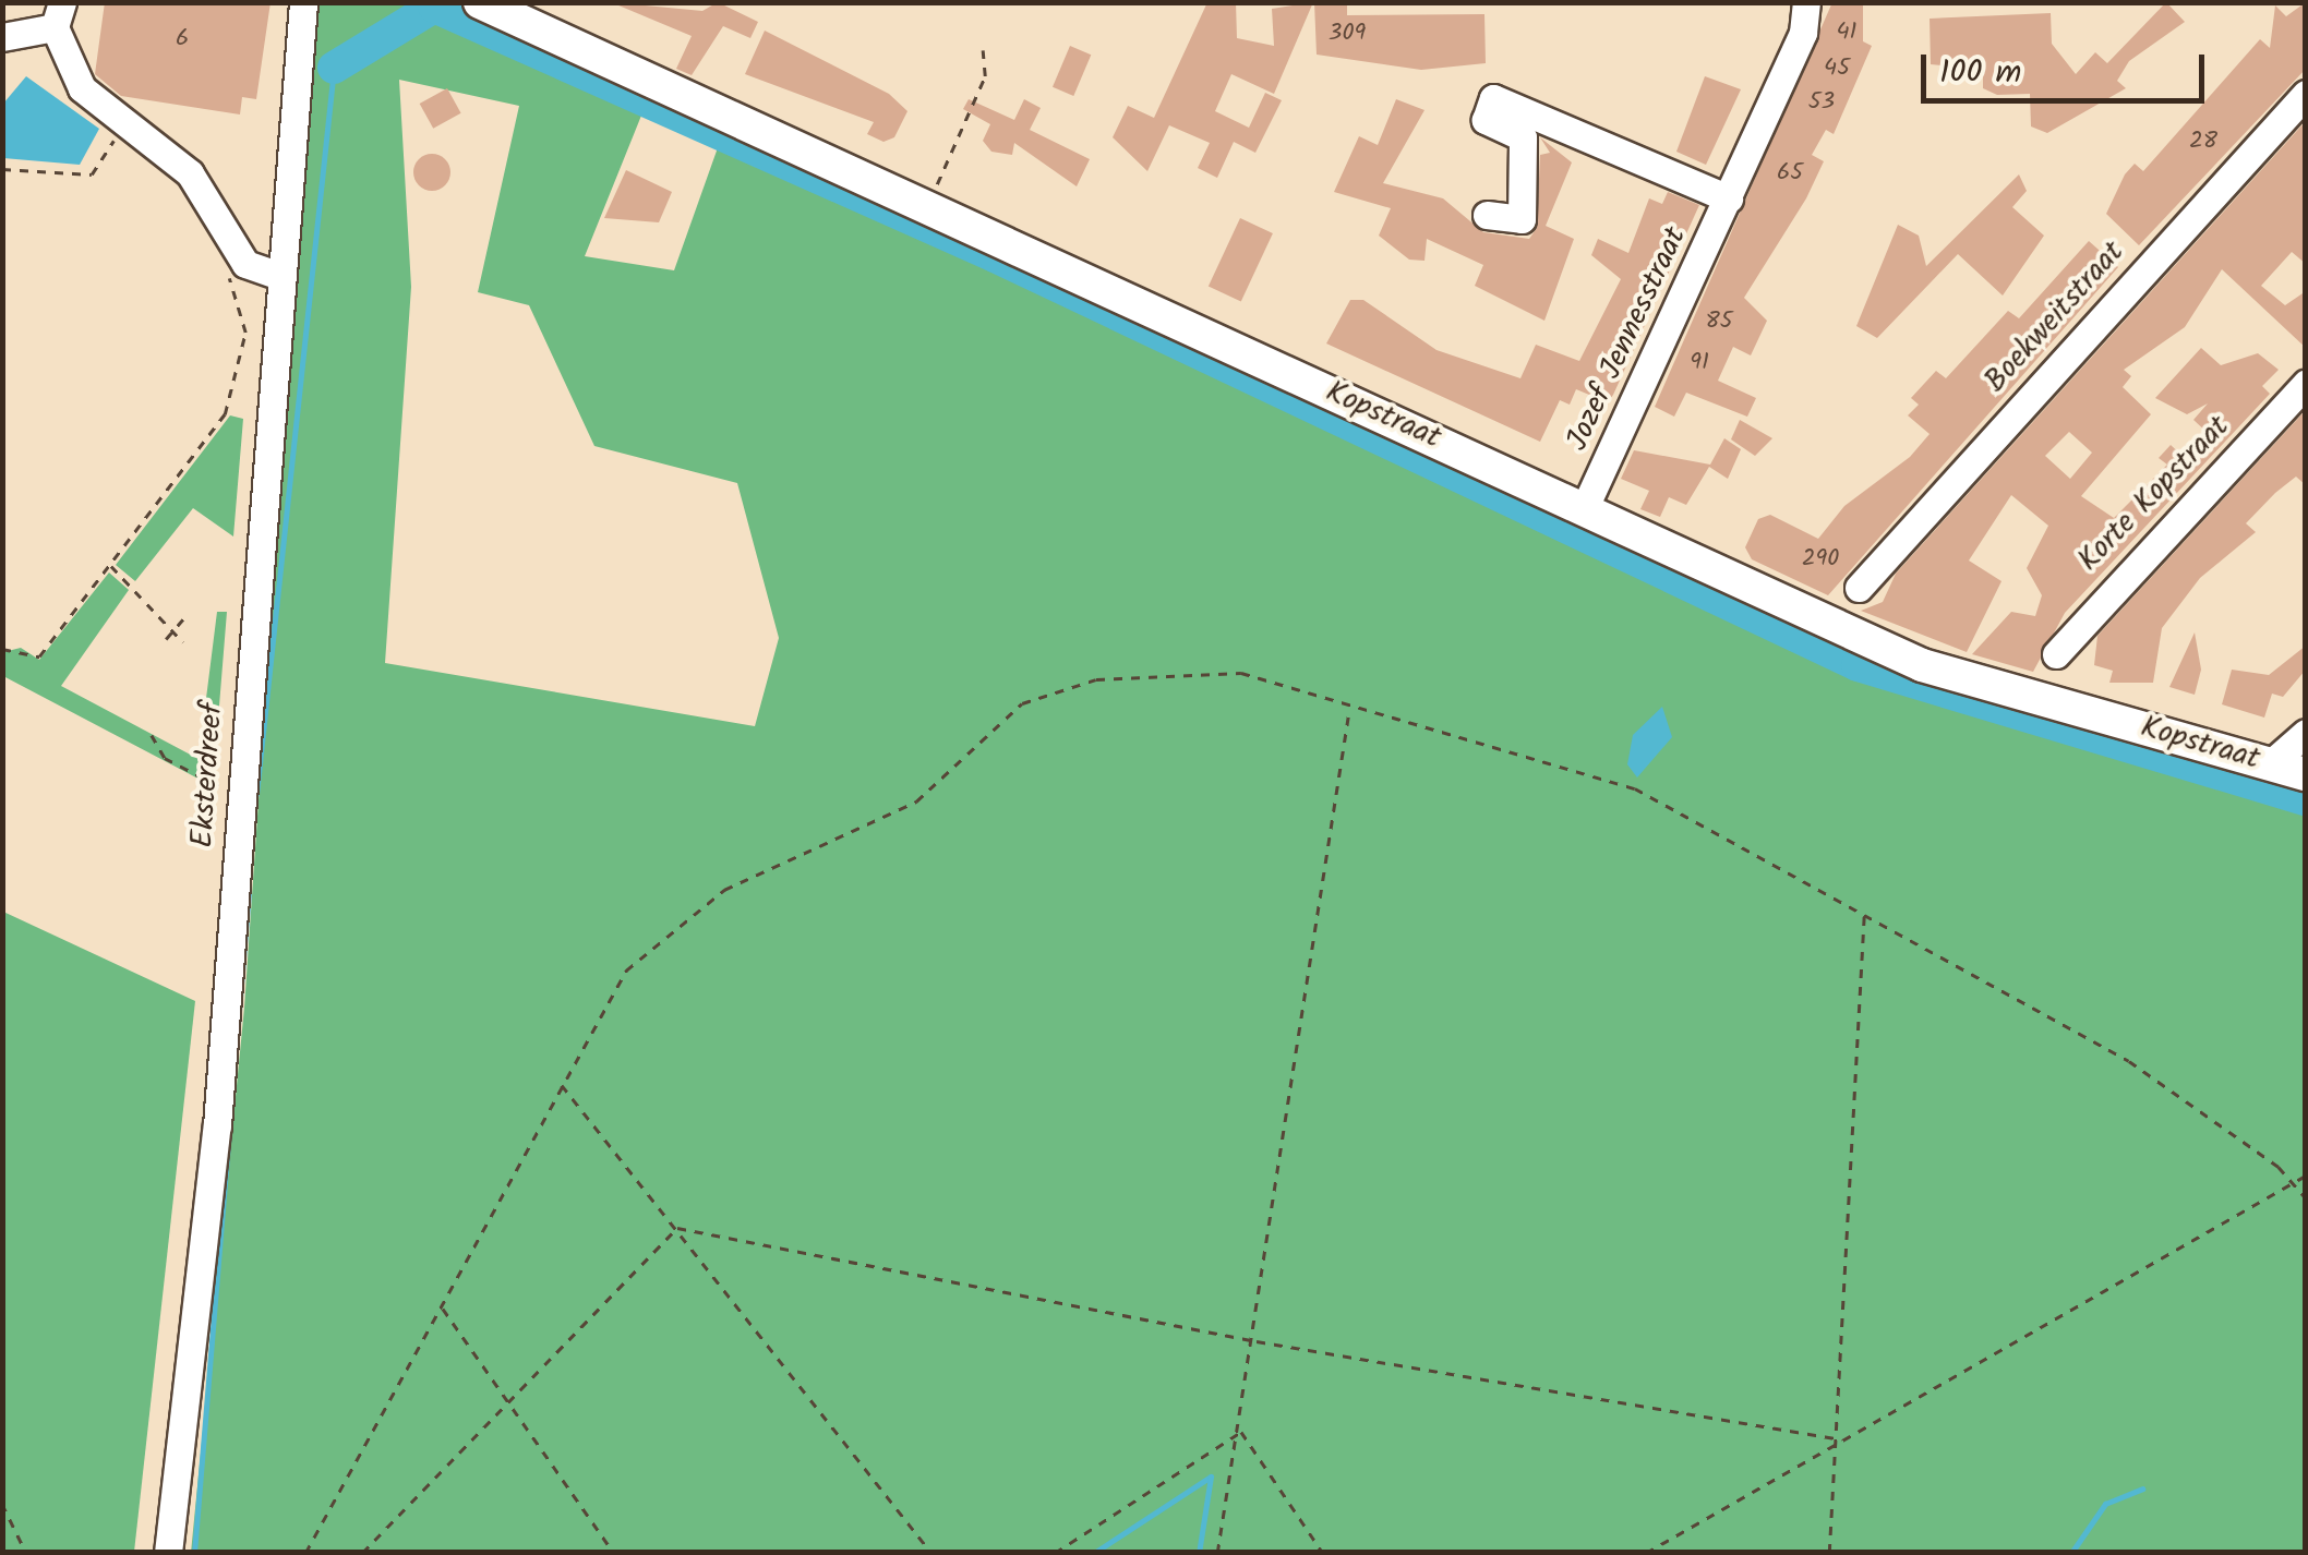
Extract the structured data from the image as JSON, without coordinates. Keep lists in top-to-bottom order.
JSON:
{
  "streets": {
    "main road": ["Kopstraat"],
    "street": [
      "Boekweitstraat",
      "Jozef Jennesstraat",
      "Korte Kopstraat",
      "Eksterdreef"
    ]
  },
  "crossings": [
    ["Jozef Jennesstraat", "Kopstraat"]
  ],
  "house_numbers": [
    "41",
    "309",
    "6",
    "45",
    "53",
    "28",
    "65",
    "85",
    "91",
    "290"
  ],
  "scale_bar": "100 m"
}
